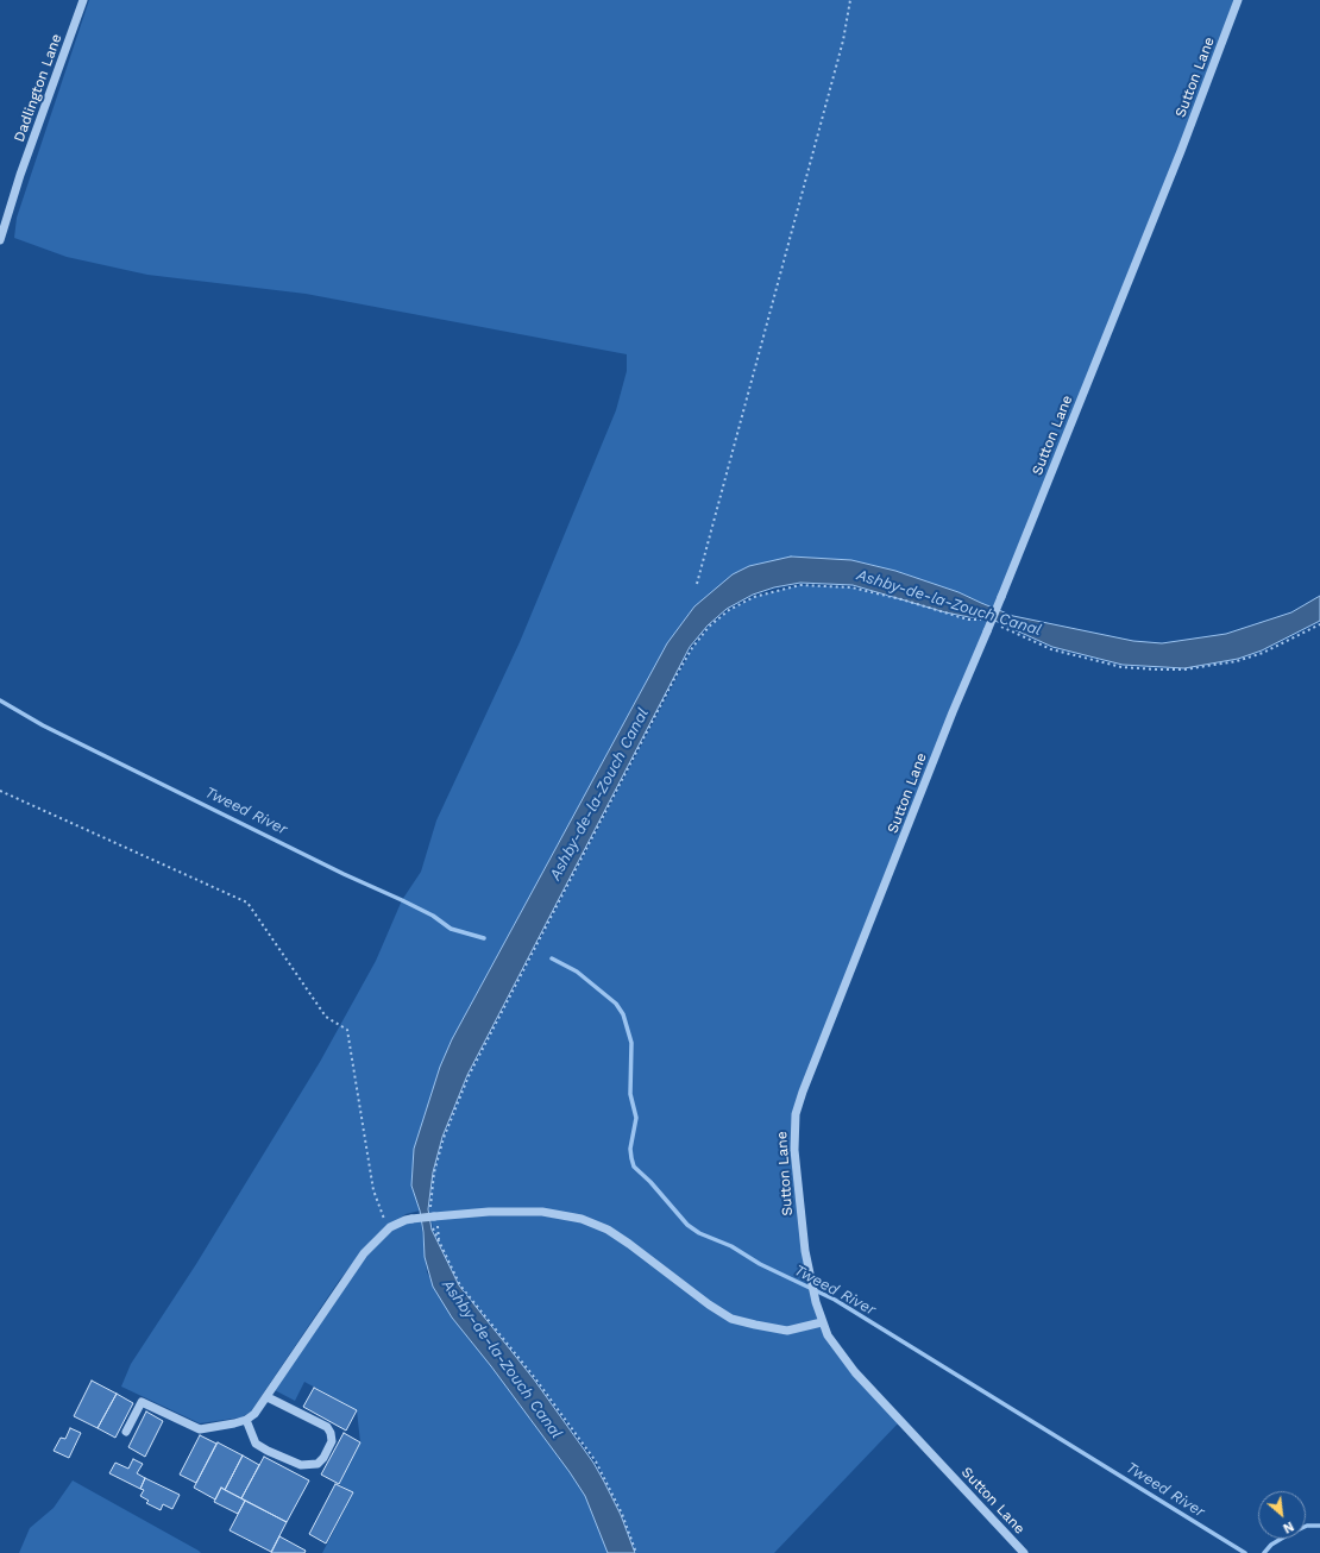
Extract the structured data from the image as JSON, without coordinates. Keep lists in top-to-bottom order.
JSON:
{
  "streets": {
    "street": ["Sutton Lane", "Dadlington Lane"]
  },
  "water": ["Ashby-de-la-Zouch Canal", "Tweed River"],
  "north": "bottom right"
}
